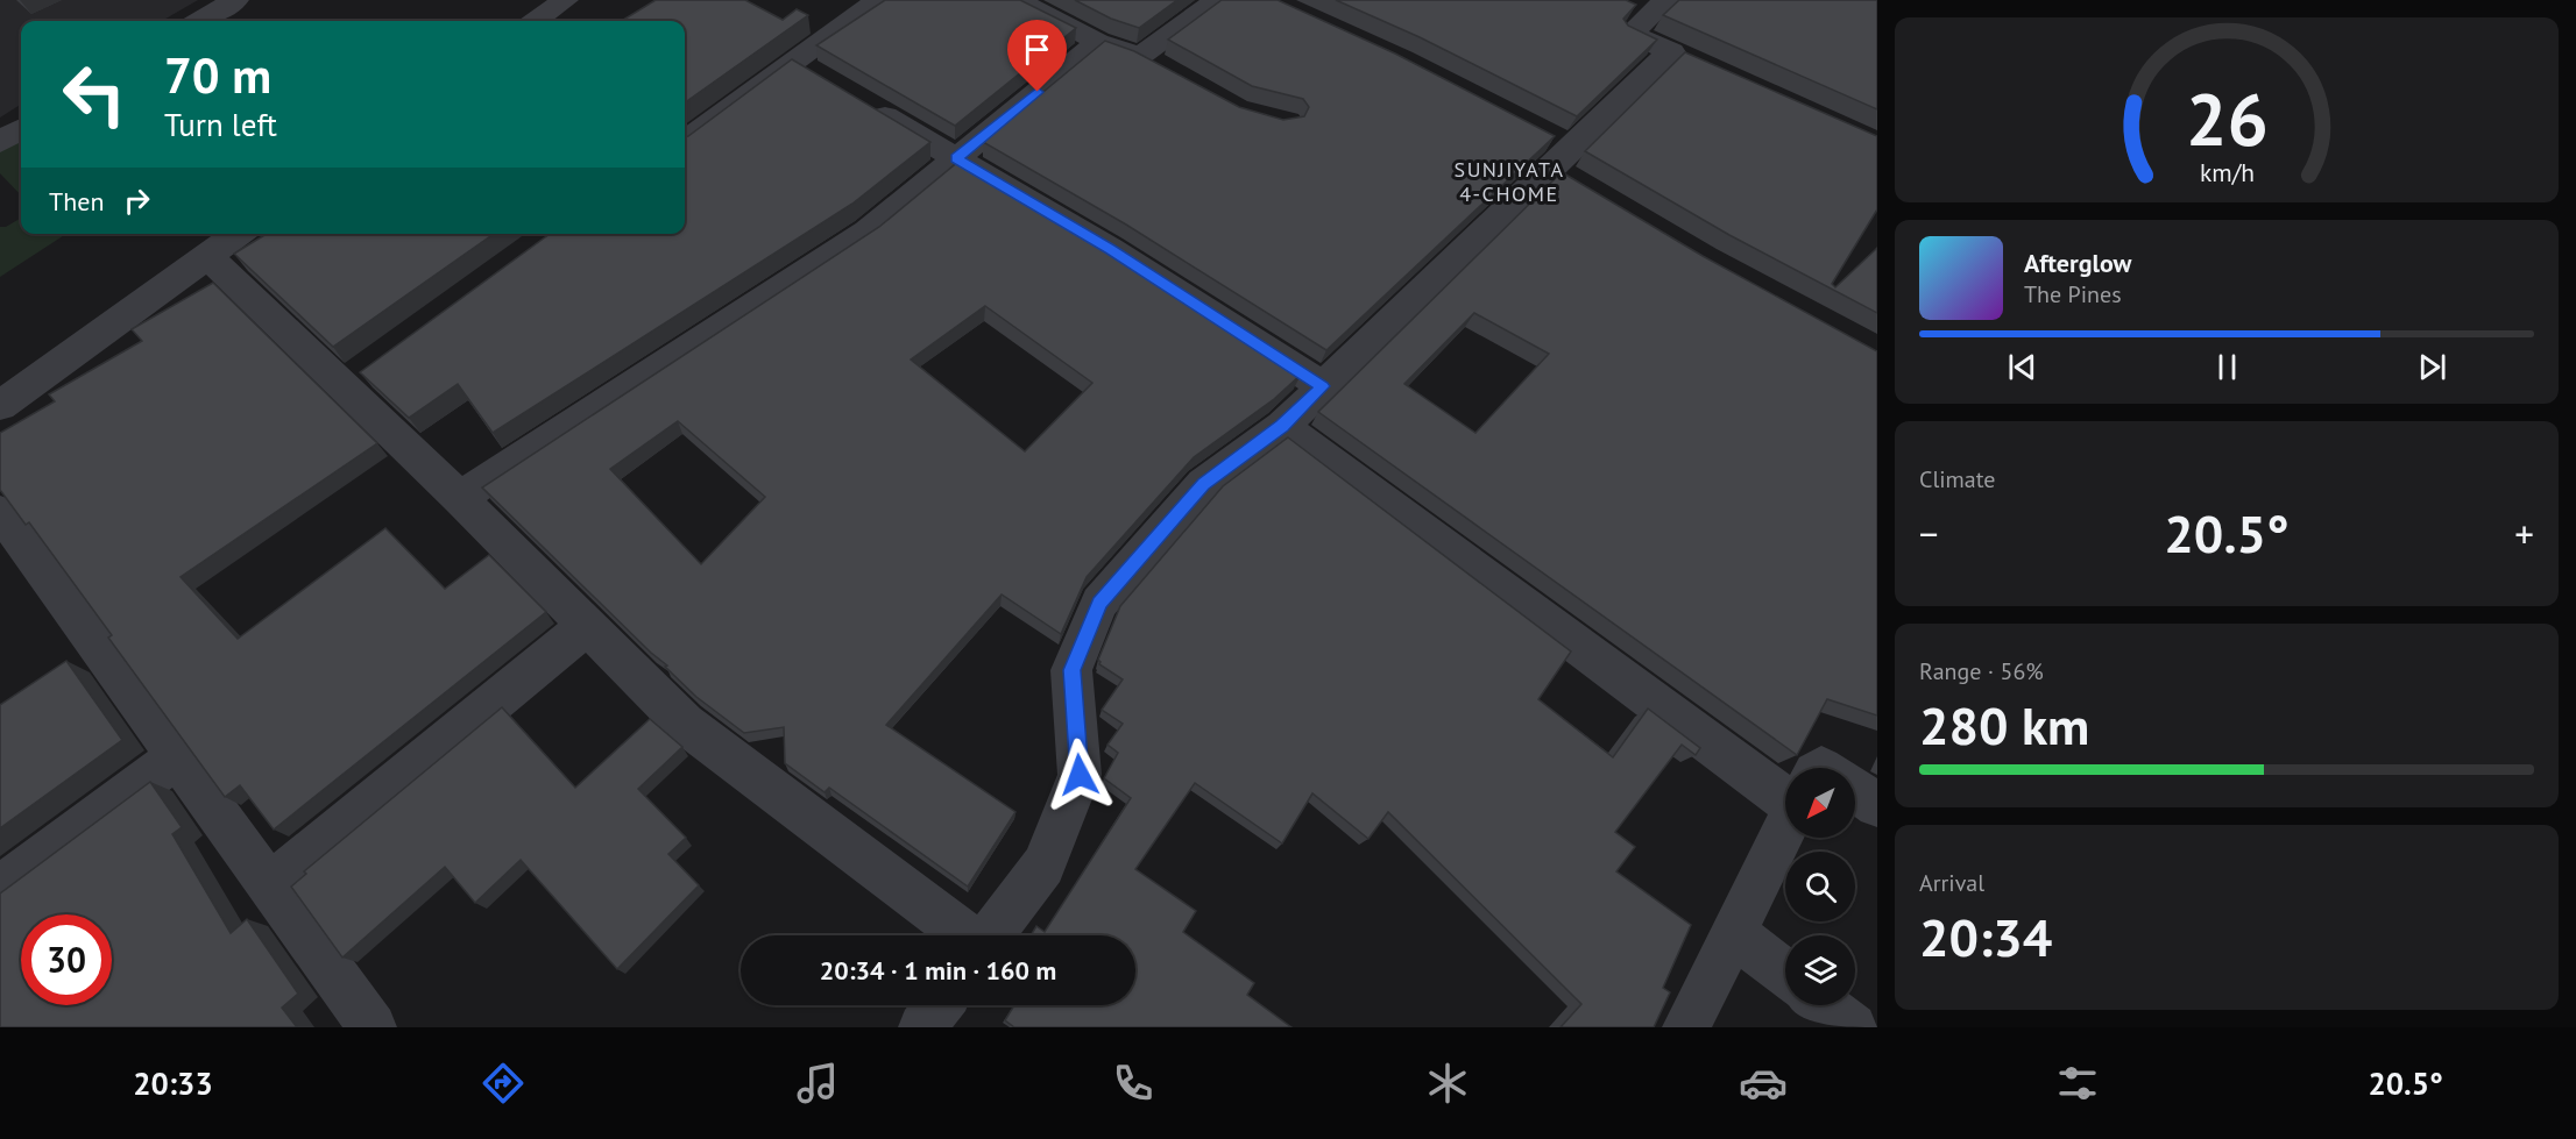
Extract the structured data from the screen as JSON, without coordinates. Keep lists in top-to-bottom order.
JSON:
{
  "districts": ["SUNJIYATA 4-CHOME"],
  "north": "bottom left",
  "page": {
    "turn": ["70 m", "Turn left"],
    "then": "Then",
    "song": ["Afterglow", "The Pines"],
    "tile": [
      "Climate",
      ["Range · 56%", "280 km"],
      ["Arrival", "20:34"]
    ],
    "heat": ["−", "20.5°", "+"],
    "limit": "30",
    "trip": "20:34 · 1 min · 160 m",
    "tabs": ["20:33", "20.5°"],
    "gauge": ["26", "km/h"]
  }
}
